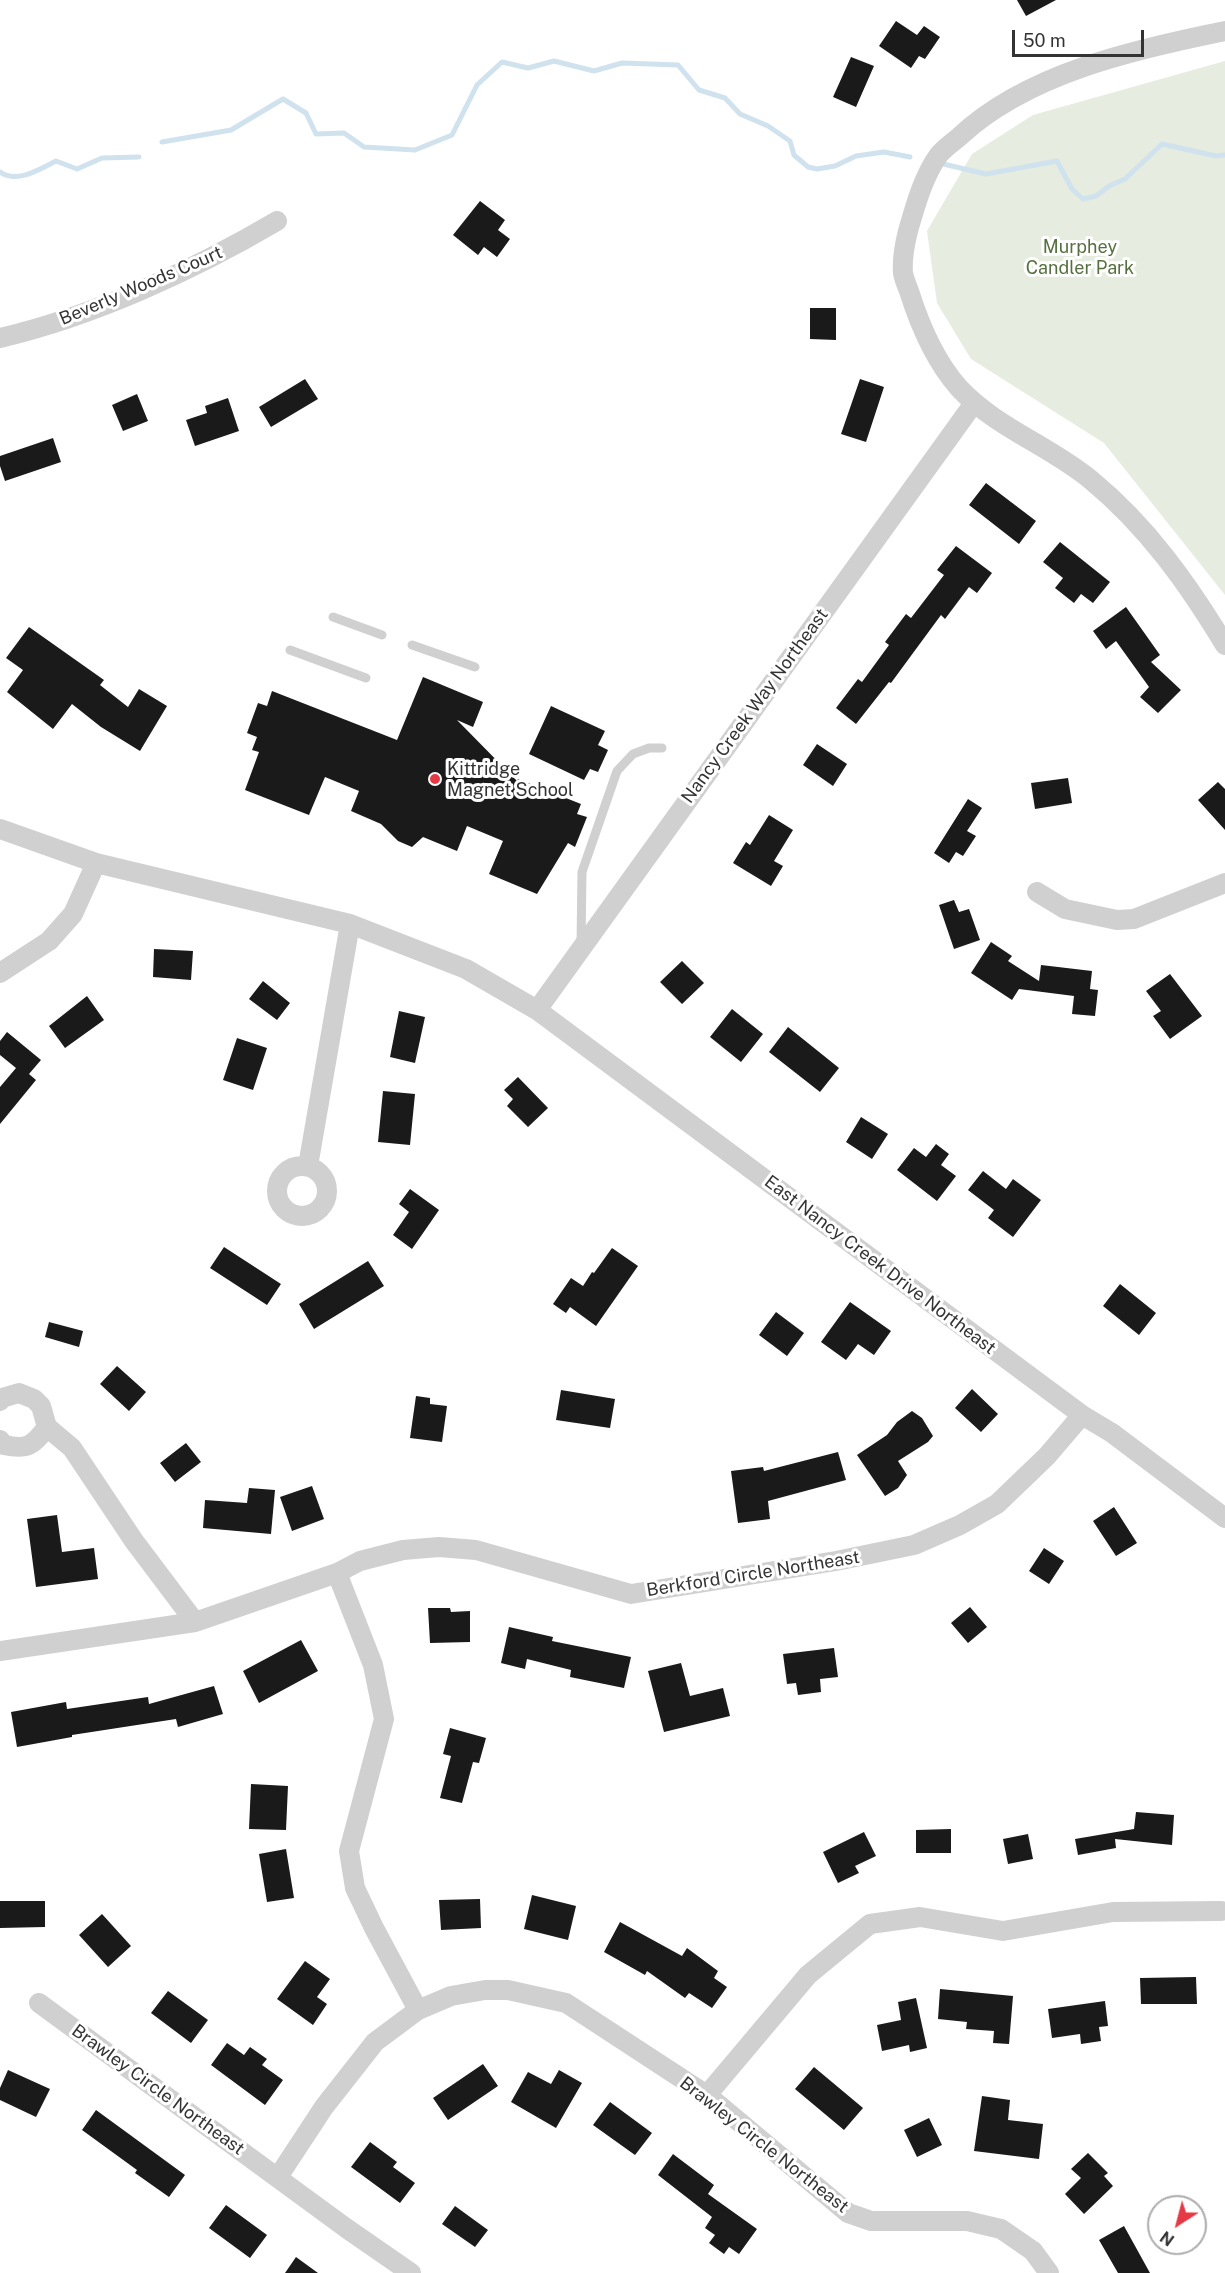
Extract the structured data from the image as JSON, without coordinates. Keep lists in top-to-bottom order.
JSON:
{
  "streets": {
    "street": [
      "Beverly Woods Court",
      "Nancy Creek Way Northeast",
      "East Nancy Creek Drive Northeast",
      "Berkford Circle Northeast",
      "Brawley Circle Northeast"
    ]
  },
  "crossings": [
    ["Nancy Creek Way Northeast", "East Nancy Creek Drive Northeast"],
    ["East Nancy Creek Drive Northeast", "Berkford Circle Northeast"]
  ],
  "parks": ["Murphey Candler Park"],
  "places": ["Kittridge Magnet School"],
  "scale_bar": "50 m",
  "north": "bottom left"
}
